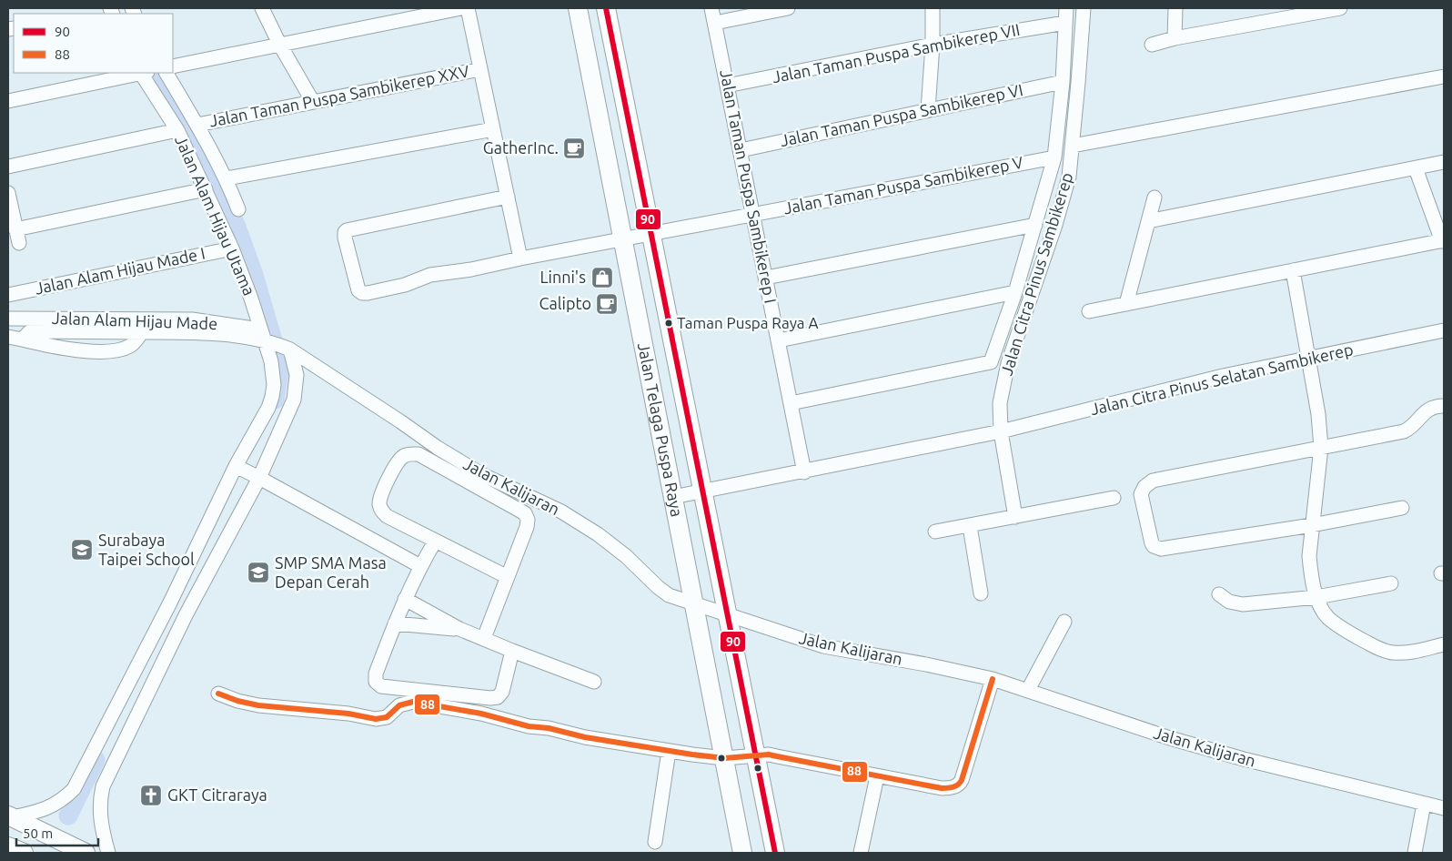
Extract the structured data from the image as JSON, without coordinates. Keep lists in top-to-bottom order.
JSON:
{
  "streets": {
    "main road": ["Jalan Telaga Puspa Raya"],
    "street": [
      "Jalan Taman Puspa Sambikerep VII",
      "Jalan Taman Puspa Sambikerep XXV",
      "Jalan Taman Puspa Sambikerep VI",
      "Jalan Taman Puspa Sambikerep V",
      "Jalan Taman Puspa Sambikerep I",
      "Jalan Alam Hijau Utama",
      "Jalan Alam Hijau Made I",
      "Jalan Citra Pinus Sambikerep",
      "Jalan Alam Hijau Made",
      "Jalan Citra Pinus Selatan Sambikerep",
      "Jalan Kalijaran"
    ]
  },
  "crossings": [
    ["Jalan Taman Puspa Sambikerep VII", "Jalan Taman Puspa Sambikerep I"],
    ["Jalan Taman Puspa Sambikerep VI", "Jalan Taman Puspa Sambikerep I"],
    ["Jalan Taman Puspa Sambikerep V", "Jalan Taman Puspa Sambikerep I"],
    ["Jalan Taman Puspa Sambikerep V", "Jalan Telaga Puspa Raya"],
    ["Jalan Taman Puspa Sambikerep I", "Jalan Citra Pinus Selatan Sambikerep"],
    ["Jalan Alam Hijau Utama", "Jalan Alam Hijau Made I"],
    ["Jalan Alam Hijau Utama", "Jalan Alam Hijau Made"],
    ["Jalan Alam Hijau Utama", "Jalan Kalijaran"],
    ["Jalan Citra Pinus Sambikerep", "Jalan Citra Pinus Selatan Sambikerep"],
    ["Jalan Alam Hijau Made", "Jalan Kalijaran"],
    ["Jalan Citra Pinus Selatan Sambikerep", "Jalan Telaga Puspa Raya"],
    ["Jalan Telaga Puspa Raya", "Jalan Kalijaran"]
  ],
  "places": {
    "cafe": ["GatherInc.", "Calipto"],
    "shop": ["Linni's"],
    "other": ["Taman Puspa Raya A"],
    "school or university": ["Surabaya Taipei School", "SMP SMA Masa Depan Cerah"],
    "church": ["GKT Citraraya"]
  },
  "lines": ["transit line 90", "transit line 88"],
  "legend": ["90", "88"],
  "scale_bar": "50 m"
}
